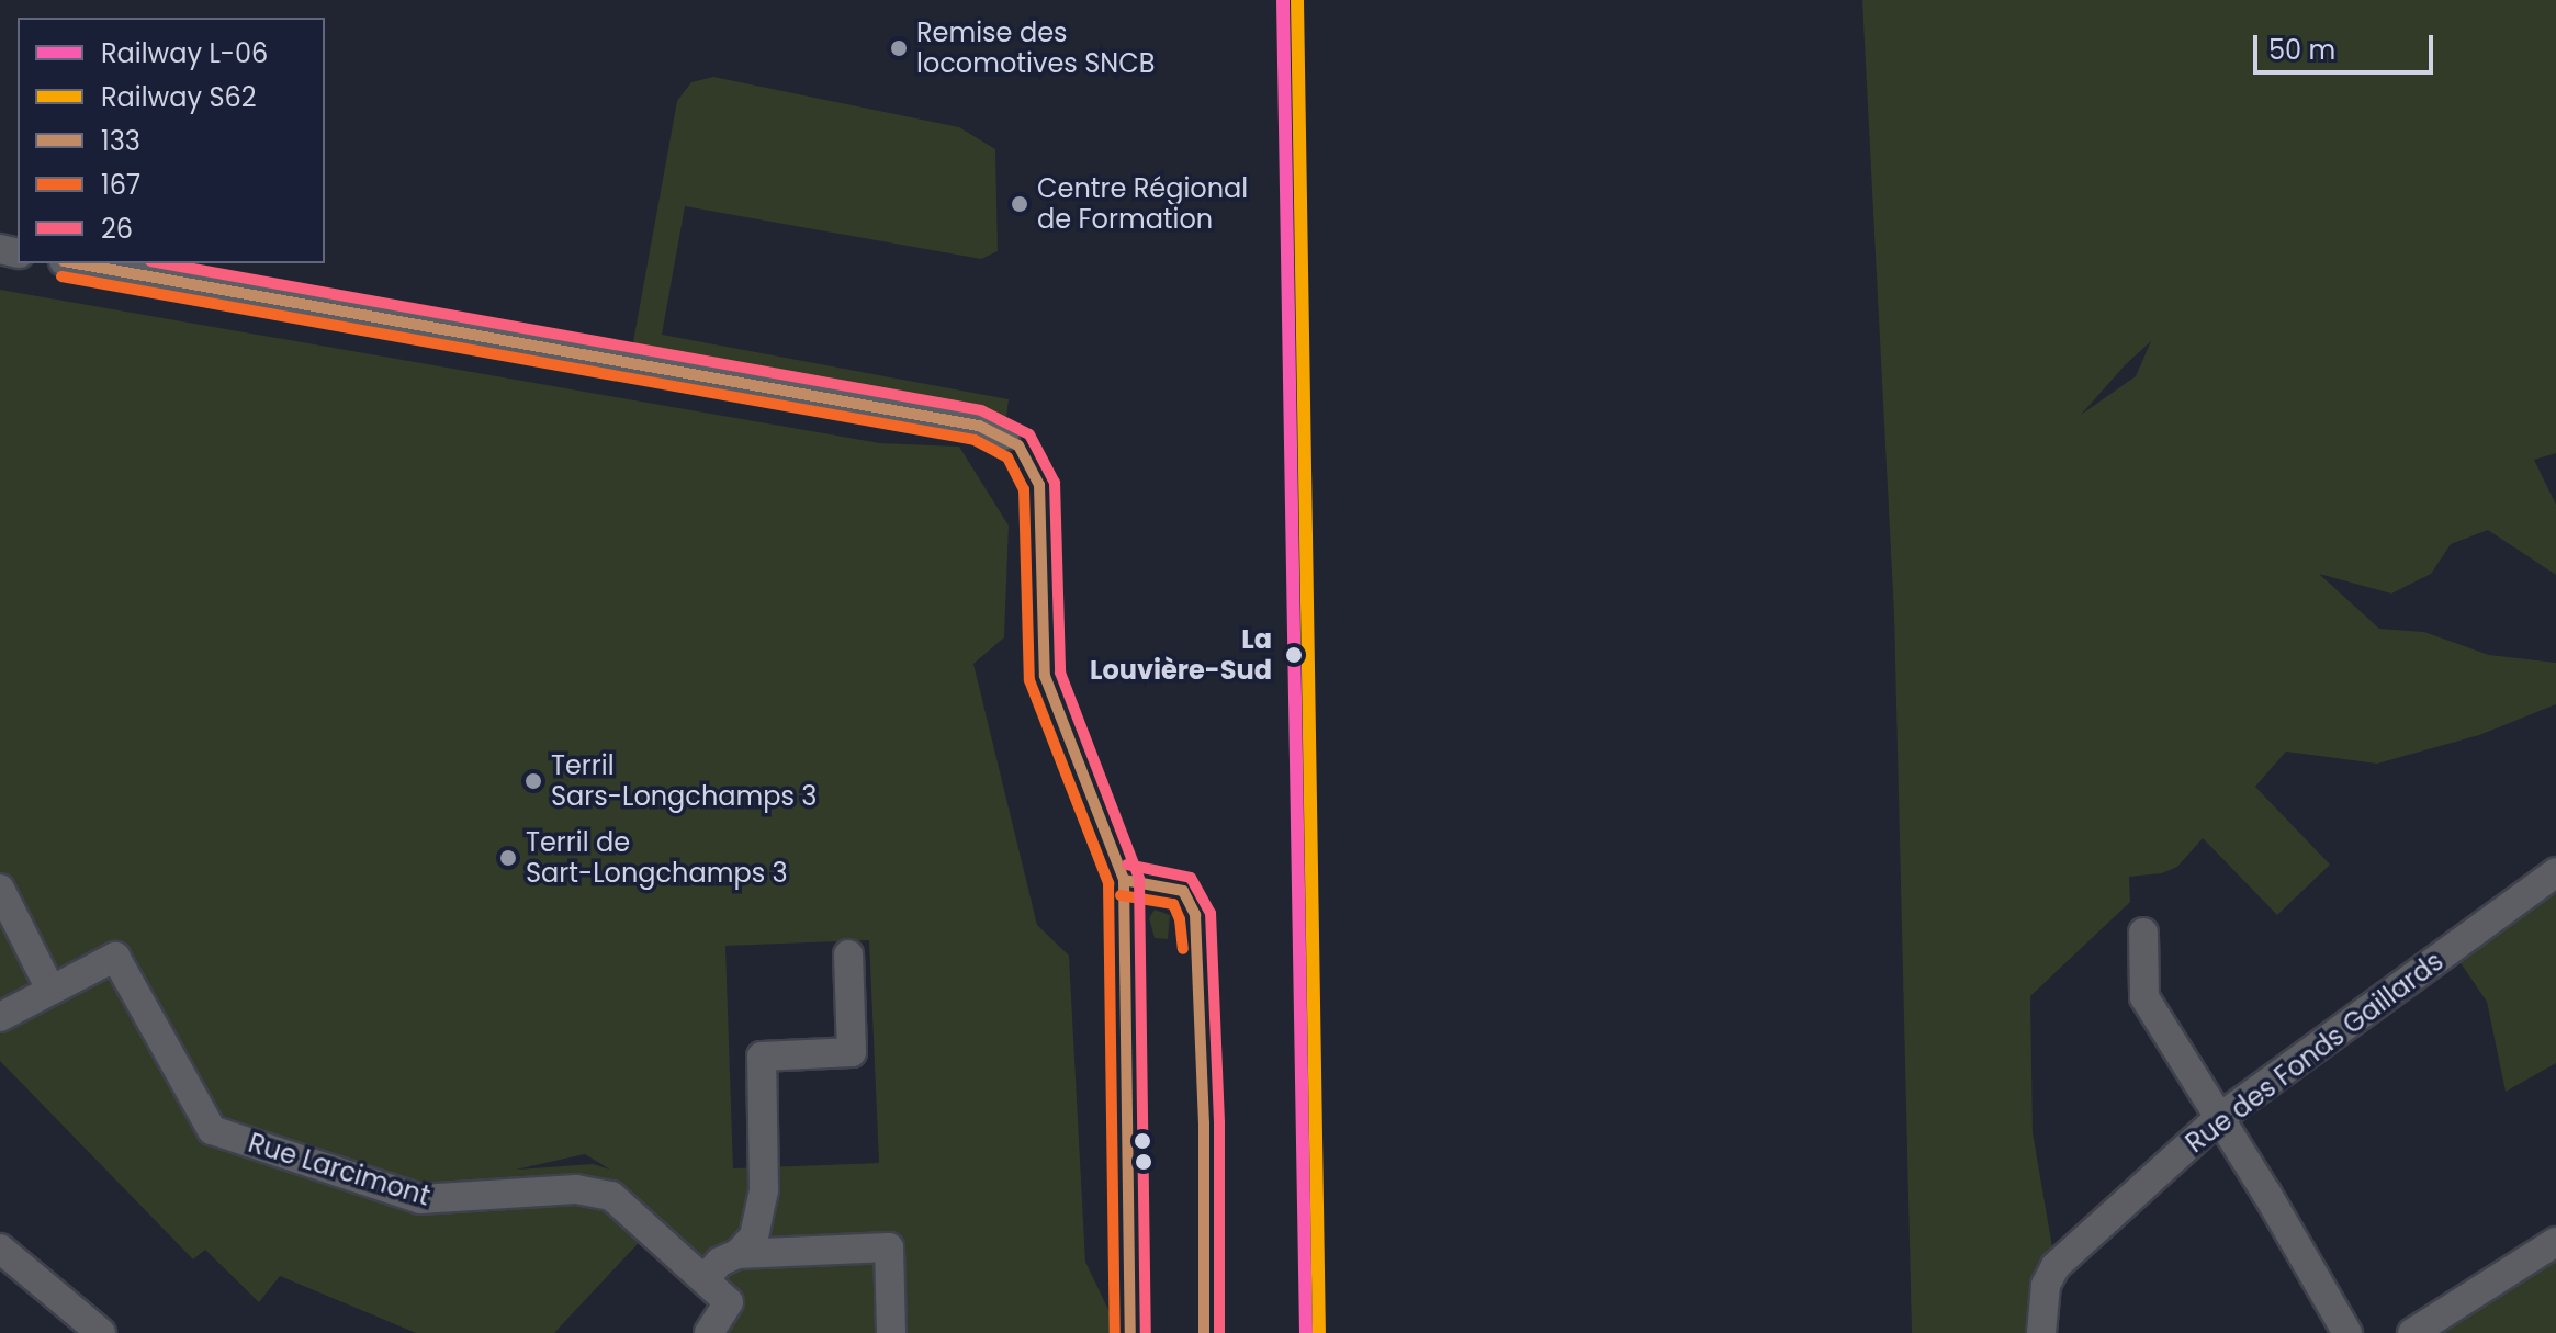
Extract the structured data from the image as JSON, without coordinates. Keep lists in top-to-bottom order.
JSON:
{
  "streets": {
    "street": ["Rue des Fonds Gaillards", "Rue Larcimont"]
  },
  "places": [
    "Remise des locomotives SNCB",
    "Centre Régional de Formation",
    "La Louvière-Sud",
    "Terril Sars-Longchamps 3",
    "Terril de Sart-Longchamps 3"
  ],
  "lines": [
    "rail line L-06",
    "rail line S62",
    "transit line 133",
    "transit line 26",
    "transit line 167"
  ],
  "legend": [
    "Railway L-06",
    "Railway S62",
    "133",
    "167",
    "26"
  ],
  "scale_bar": "50 m"
}
